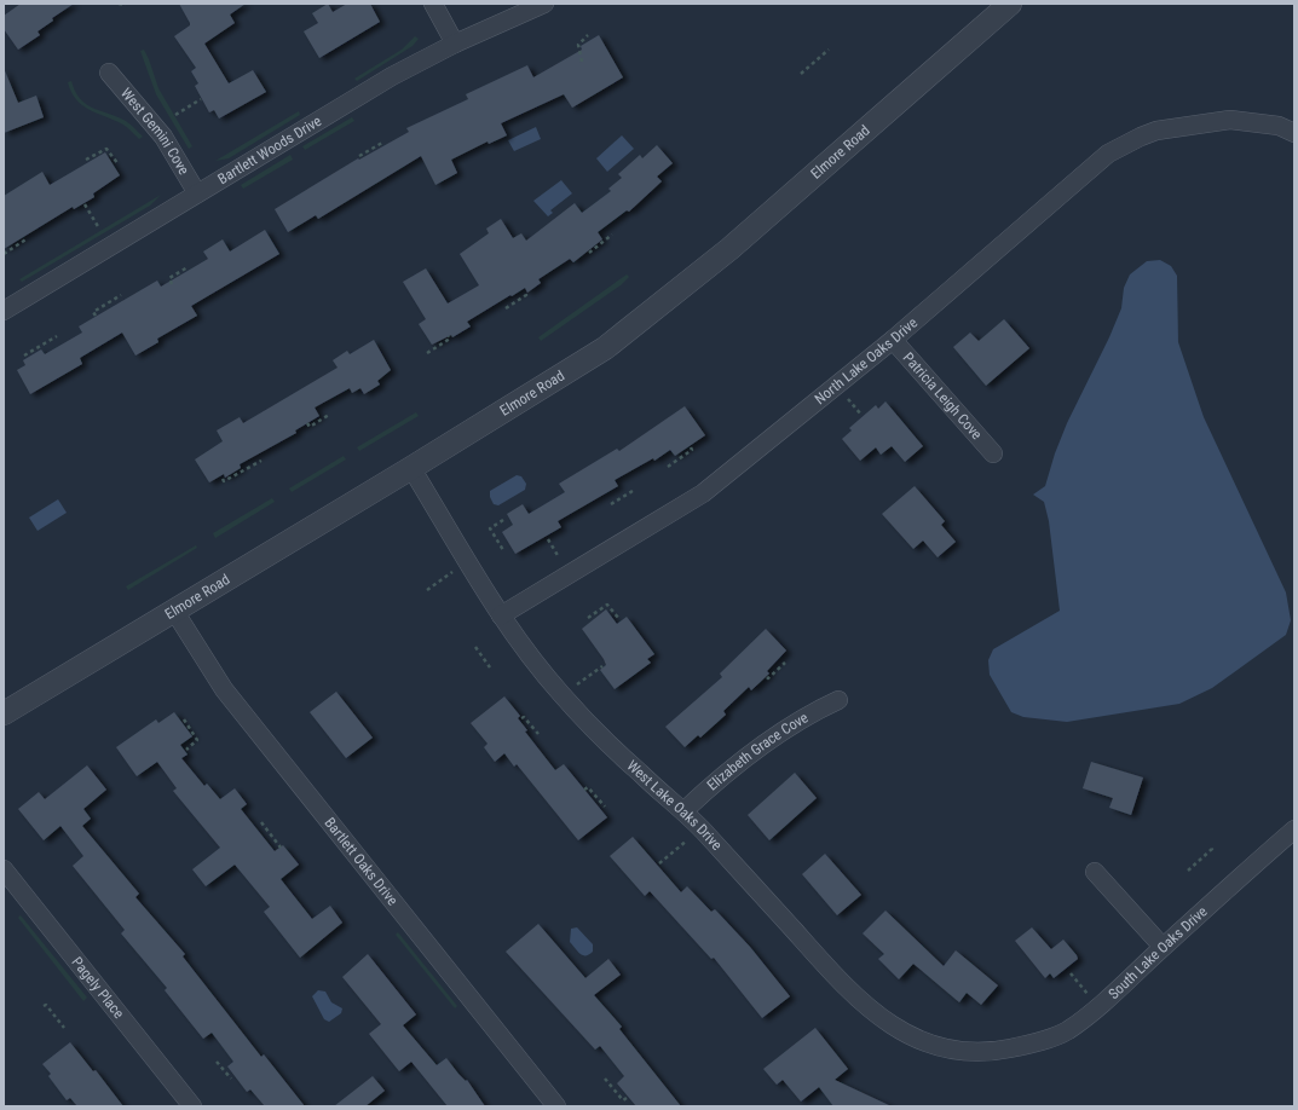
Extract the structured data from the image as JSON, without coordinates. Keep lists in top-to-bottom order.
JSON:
{
  "streets": {
    "street": [
      "West Gemini Cove",
      "Bartlett Woods Drive",
      "Elmore Road",
      "North Lake Oaks Drive",
      "Patricia Leigh Cove",
      "Elizabeth Grace Cove",
      "West Lake Oaks Drive",
      "Bartlett Oaks Drive",
      "South Lake Oaks Drive",
      "Pagely Place"
    ]
  },
  "crossings": [
    ["West Gemini Cove", "Bartlett Woods Drive"],
    ["Elmore Road", "West Lake Oaks Drive"],
    ["Elmore Road", "Bartlett Oaks Drive"],
    ["North Lake Oaks Drive", "Patricia Leigh Cove"],
    ["North Lake Oaks Drive", "West Lake Oaks Drive"],
    ["Elizabeth Grace Cove", "West Lake Oaks Drive"],
    ["West Lake Oaks Drive", "South Lake Oaks Drive"]
  ]
}
